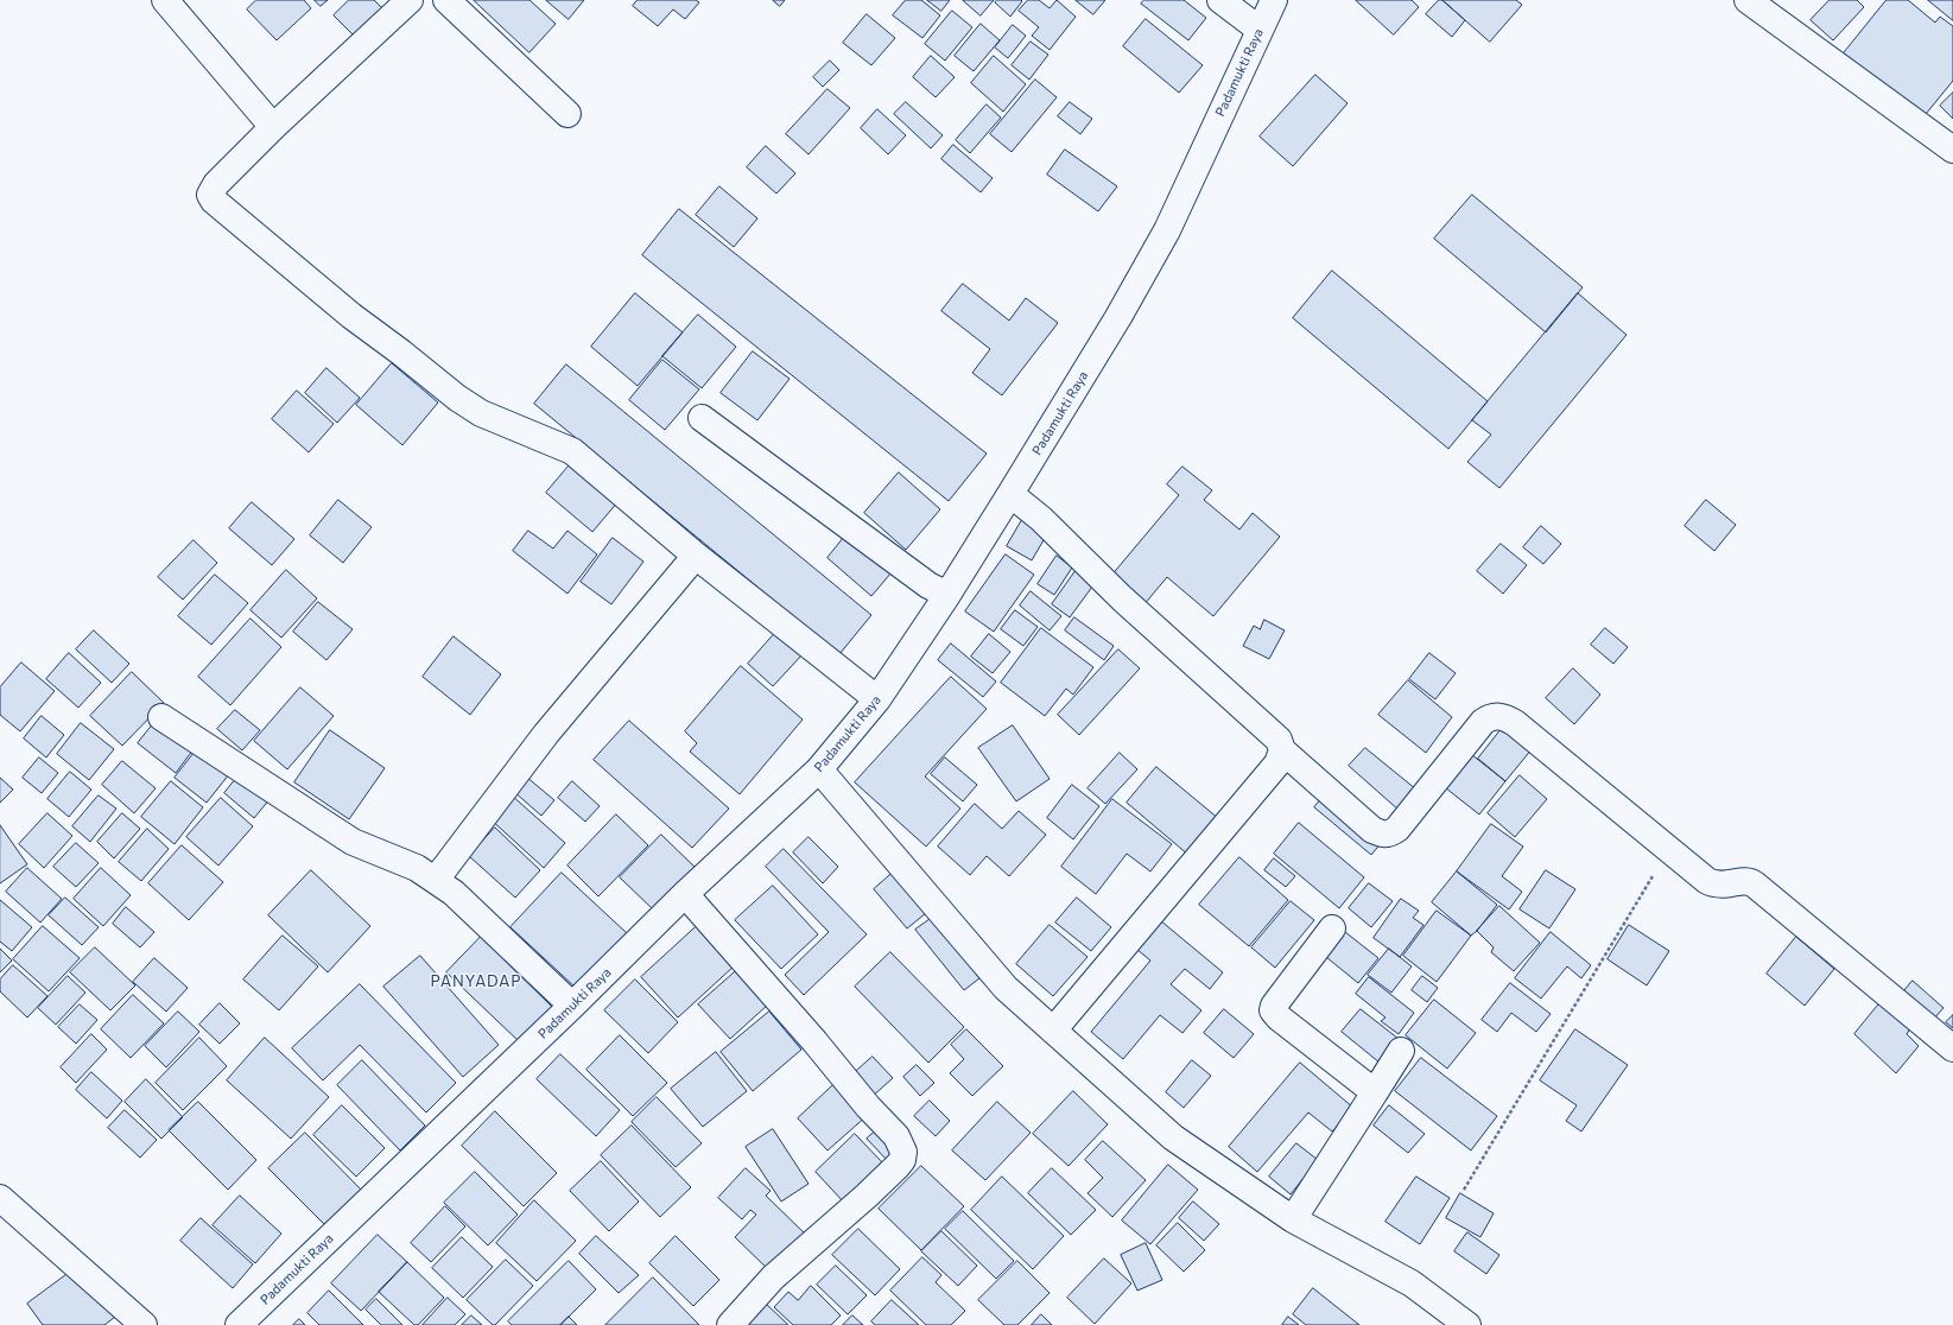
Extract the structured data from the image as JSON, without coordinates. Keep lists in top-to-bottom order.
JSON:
{
  "streets": {
    "street": ["Padamukti Raya"]
  },
  "districts": ["PANYADAP"]
}
